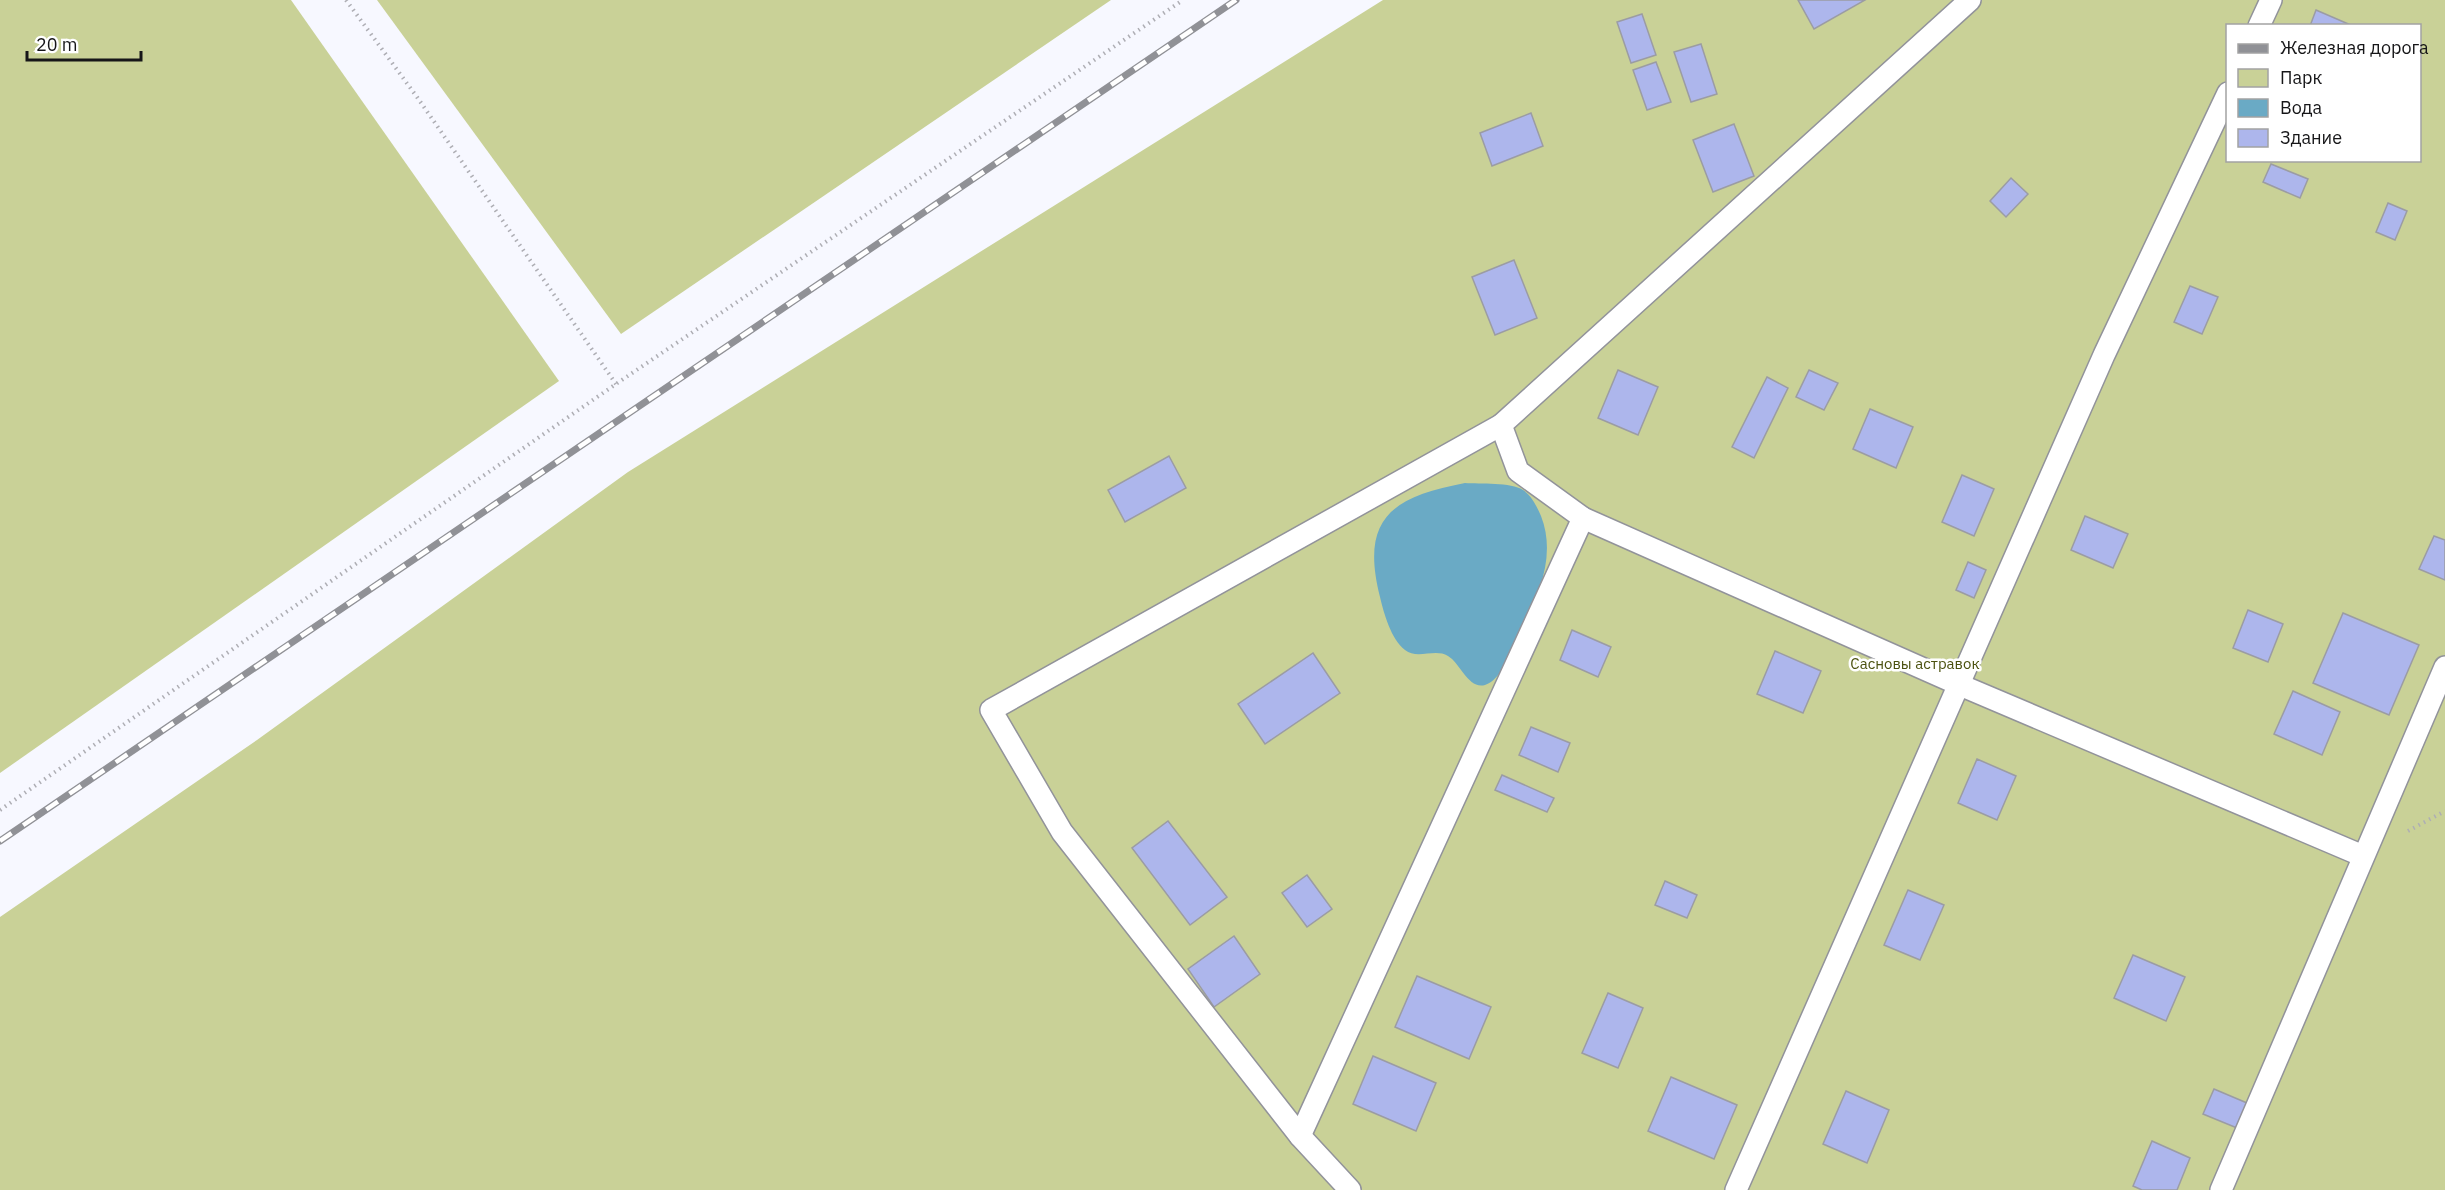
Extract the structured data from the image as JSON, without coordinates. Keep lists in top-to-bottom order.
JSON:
{
  "parks": ["Сасновы астравок"],
  "legend": [
    "Железная дорога",
    "Парк",
    "Вода",
    "Здание"
  ],
  "scale_bar": "20 m"
}
